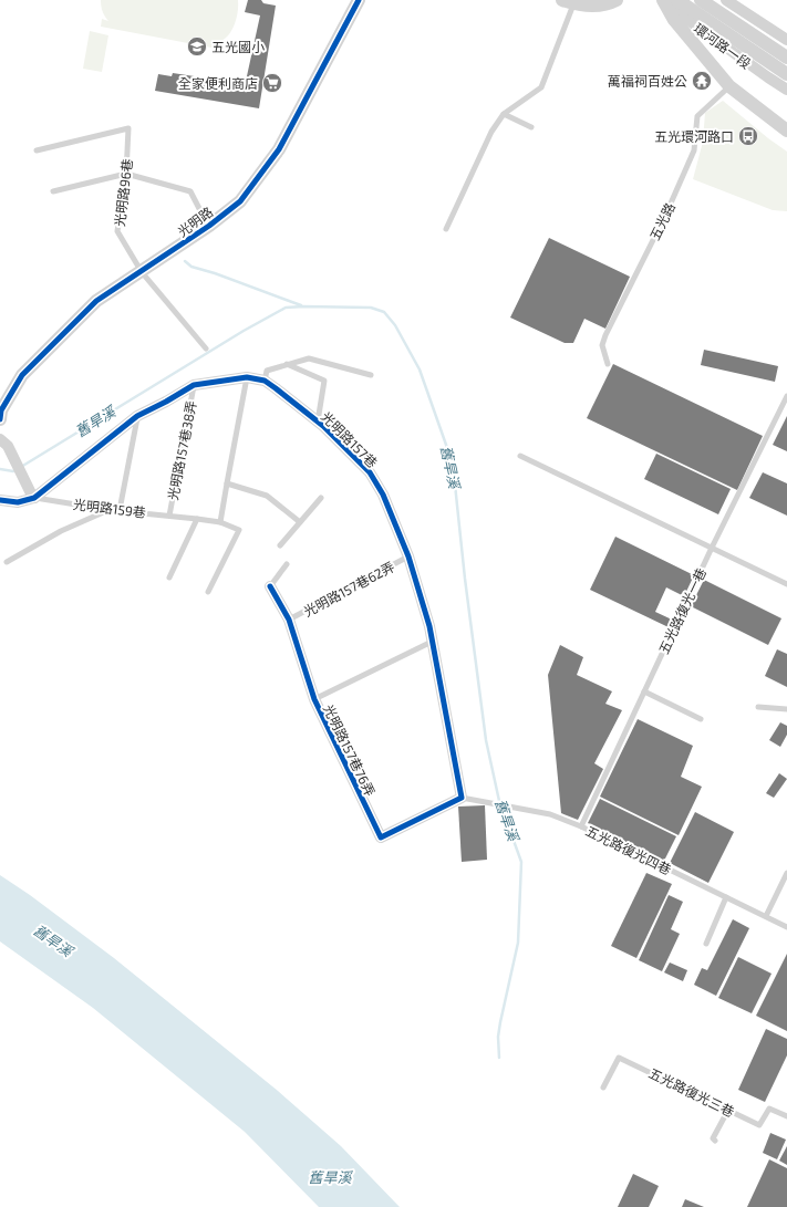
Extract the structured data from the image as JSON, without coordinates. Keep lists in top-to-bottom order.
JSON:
{
  "streets": {
    "street": [
      "環河路一段",
      "光明路",
      "光明路157巷",
      "光明路159巷",
      "光明路157巷76弄"
    ],
    "lane": [
      "光明路96巷",
      "五光路",
      "光明路157巷38弄",
      "光明路157巷62弄",
      "五光路復光一巷",
      "五光路復光四巷",
      "五光路復光三巷"
    ]
  },
  "crossings": [
    ["光明路96巷", "光明路"],
    ["光明路157巷", "光明路157巷38弄"],
    ["光明路157巷", "光明路159巷"],
    ["光明路157巷", "光明路157巷62弄"],
    ["光明路157巷", "光明路157巷76弄"],
    ["光明路157巷", "五光路復光四巷"],
    ["光明路157巷38弄", "光明路159巷"],
    ["光明路157巷62弄", "光明路157巷76弄"],
    ["五光路復光一巷", "五光路復光四巷"],
    ["光明路157巷76弄", "五光路復光四巷"]
  ],
  "water": ["舊旱溪"],
  "places": {
    "school or university": ["五光國小"],
    "temple": ["萬福祠百姓公"],
    "supermarket": ["全家便利商店"],
    "bus stop": ["五光環河路口"]
  }
}
